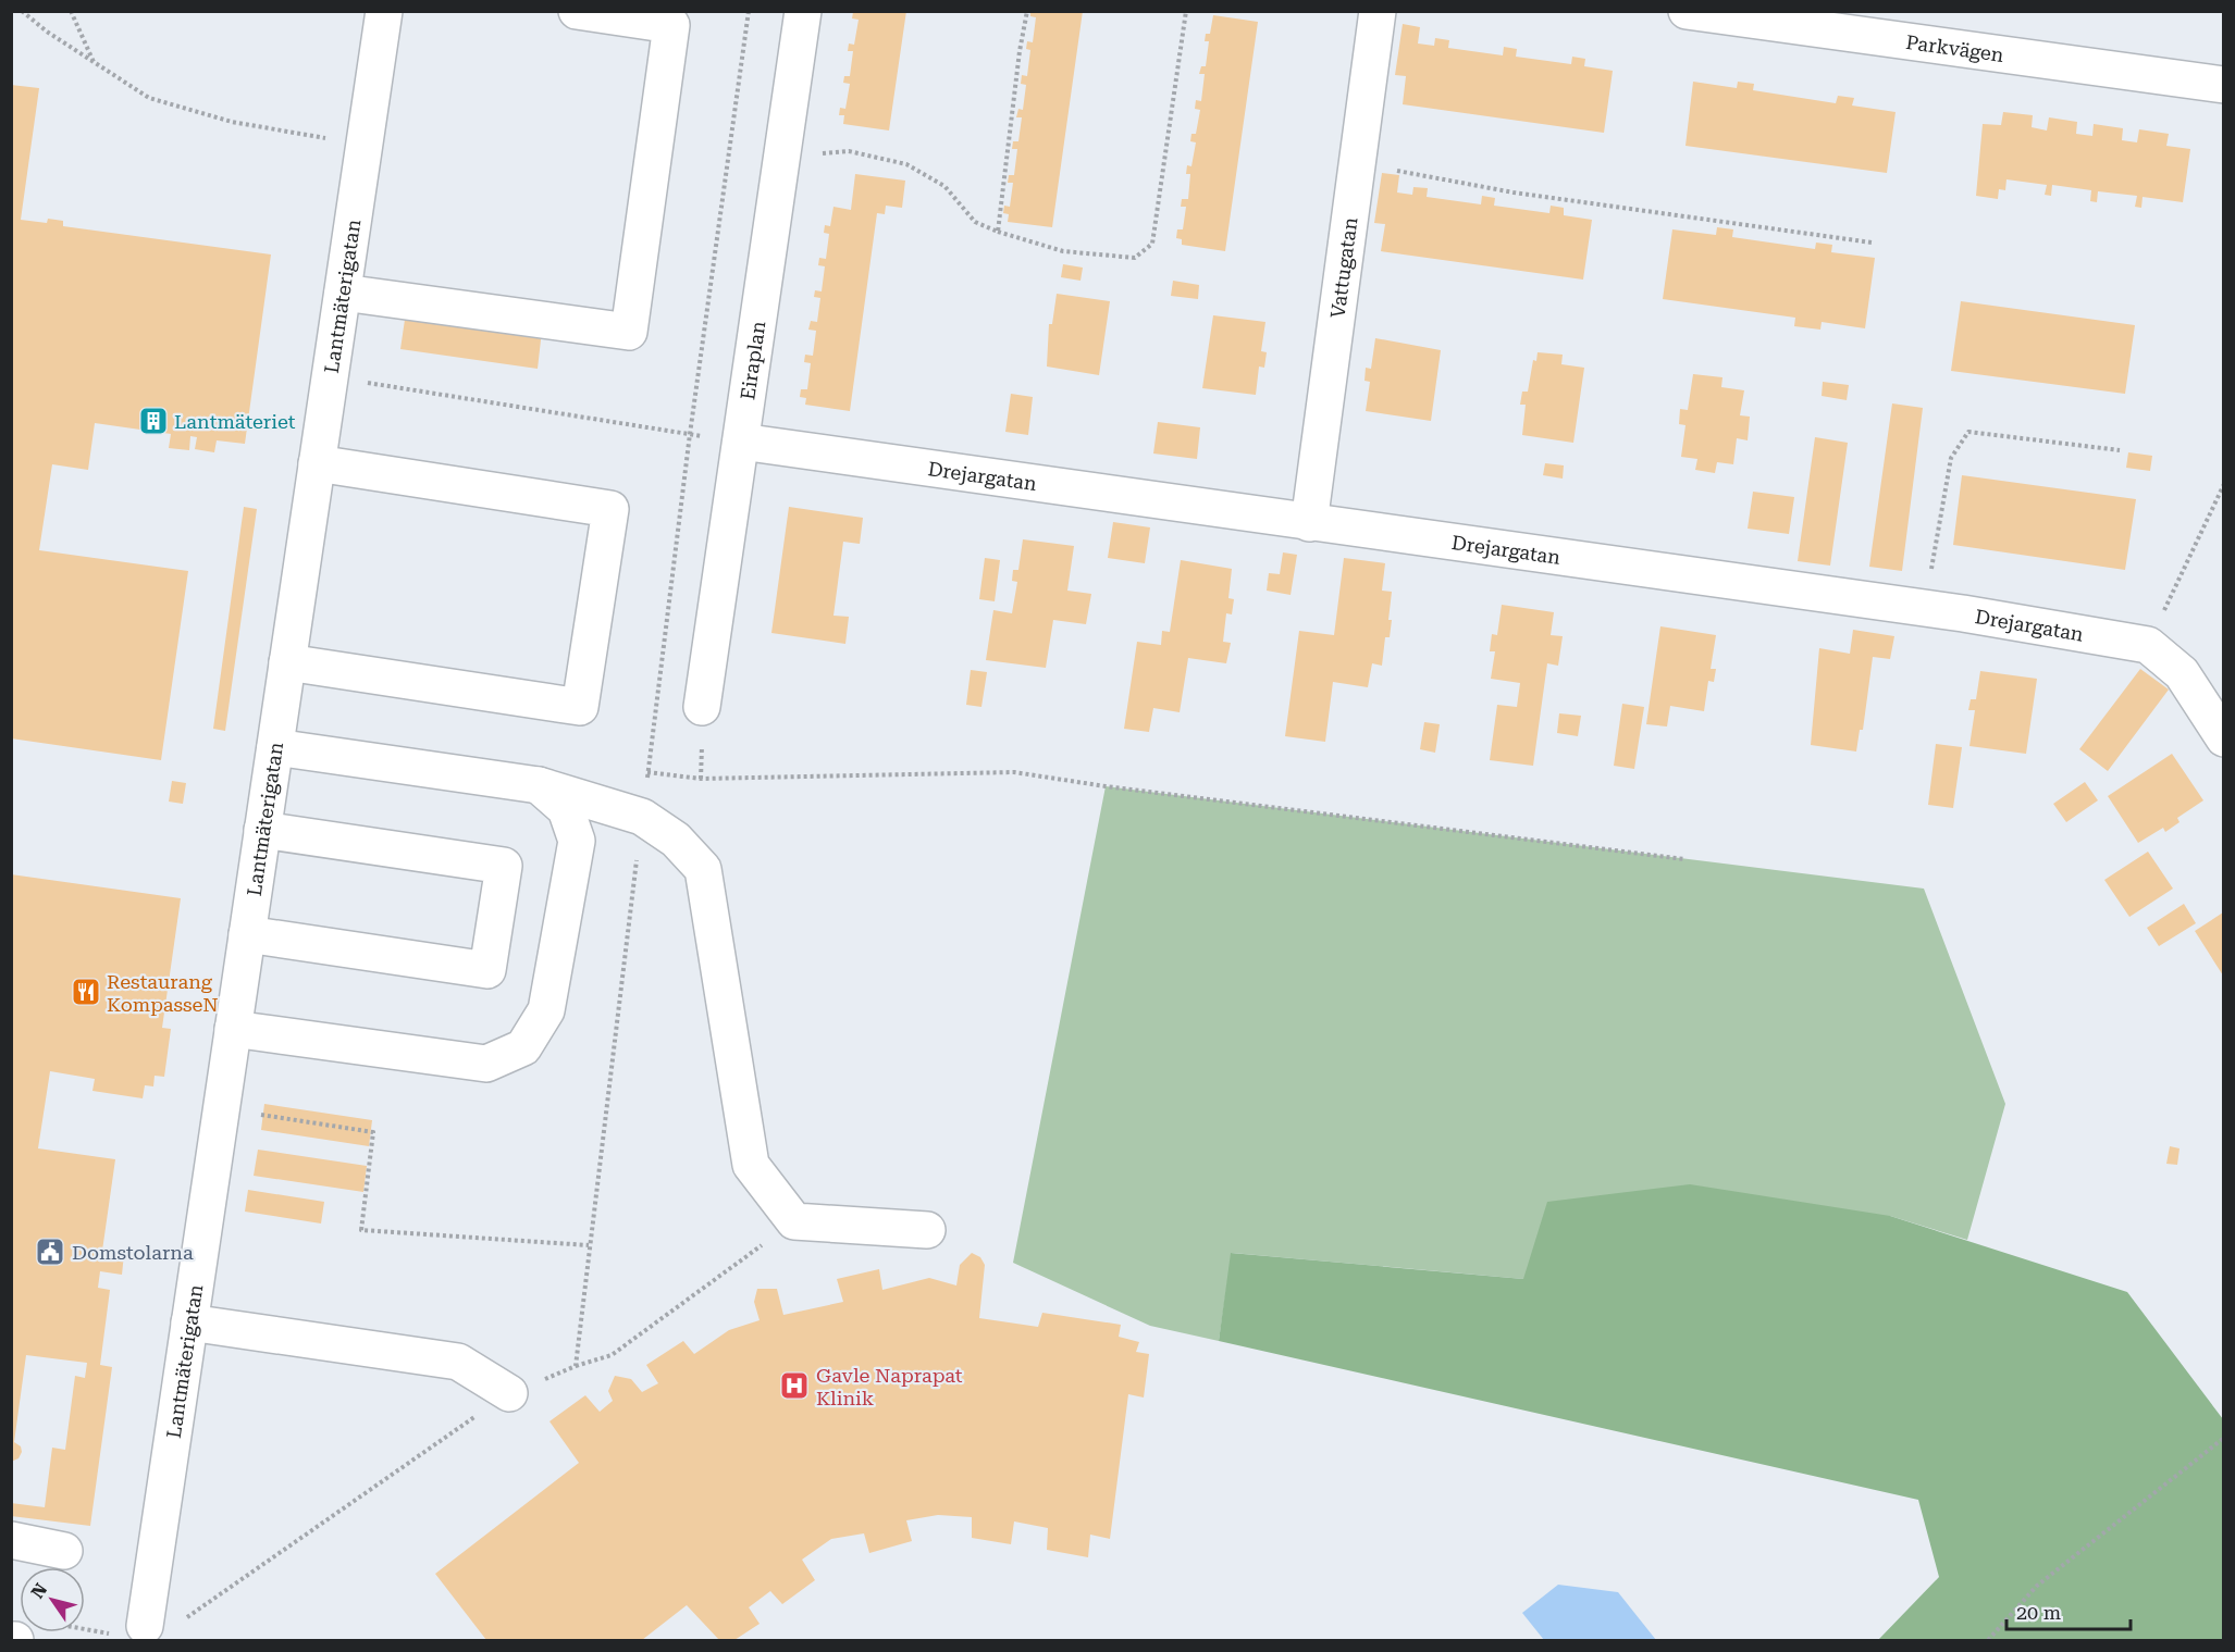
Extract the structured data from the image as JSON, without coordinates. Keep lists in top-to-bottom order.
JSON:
{
  "streets": {
    "street": [
      "Parkvägen",
      "Vattugatan",
      "Lantmäterigatan",
      "Eiraplan",
      "Drejargatan"
    ]
  },
  "crossings": [
    ["Vattugatan", "Drejargatan"],
    ["Eiraplan", "Drejargatan"]
  ],
  "places": {
    "building": ["Lantmäteriet"],
    "restaurant": ["Restaurang KompasseN"],
    "public building": ["Domstolarna"],
    "hospital": ["Gavle Naprapat Klinik"]
  },
  "scale_bar": "20 m",
  "north": "top left"
}
